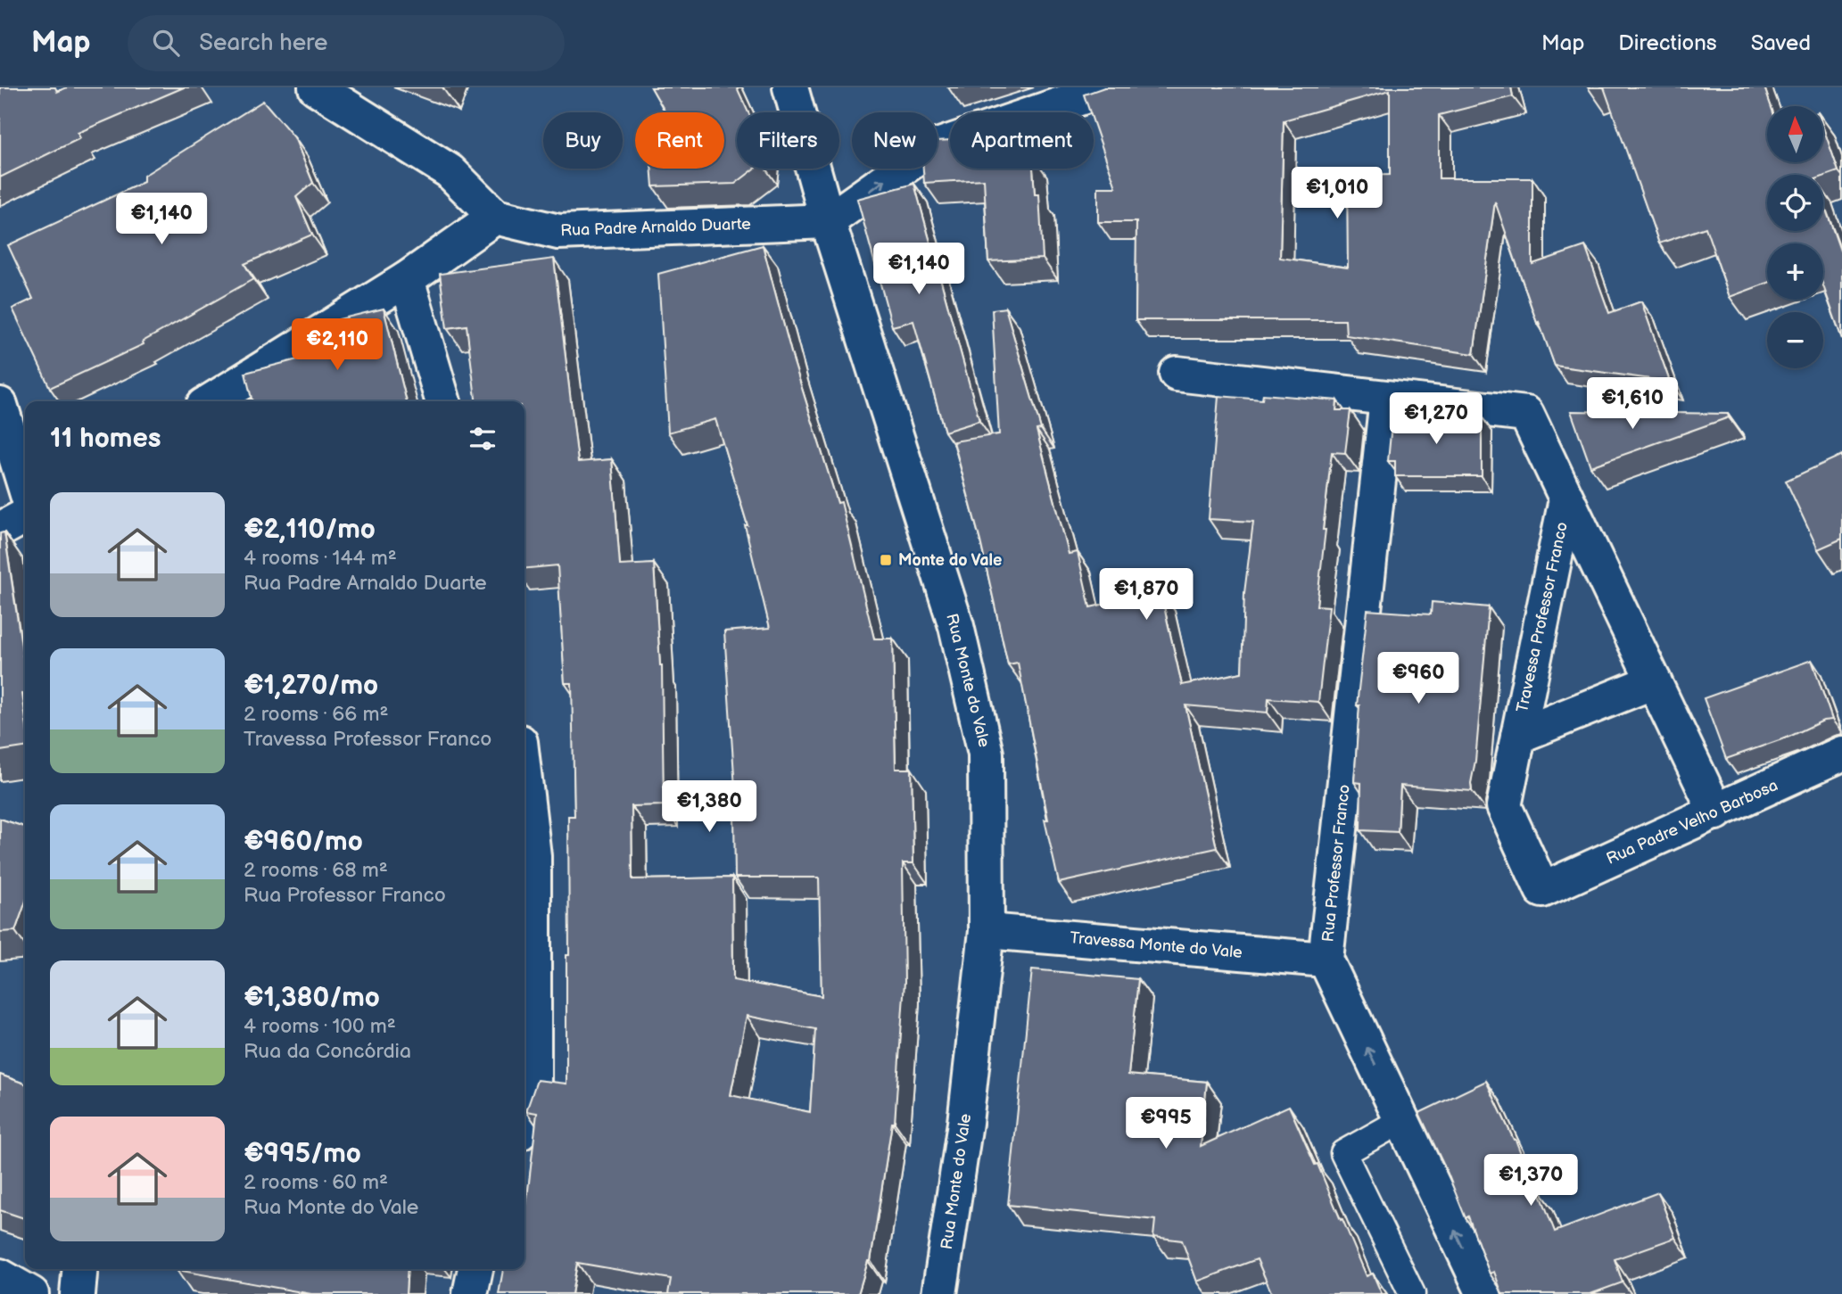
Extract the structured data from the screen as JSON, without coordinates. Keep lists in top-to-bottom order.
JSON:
{
  "streets": {
    "street": [
      "Rua Padre Arnaldo Duarte",
      "Travessa Professor Franco",
      "Rua Monte do Vale",
      "Rua Padre Velho Barbosa",
      "Rua Professor Franco",
      "Travessa Monte do Vale"
    ]
  },
  "crossings": [
    ["Rua Padre Arnaldo Duarte", "Rua Monte do Vale"],
    ["Travessa Professor Franco", "Rua Padre Velho Barbosa"],
    ["Travessa Professor Franco", "Rua Professor Franco"],
    ["Rua Monte do Vale", "Travessa Monte do Vale"],
    ["Rua Professor Franco", "Travessa Monte do Vale"]
  ],
  "one_way": ["Rua Professor Franco"],
  "places": {
    "transit": ["Monte do Vale"]
  },
  "north": "top",
  "page": {
    "header": "Map",
    "search": "Search here",
    "nav": ["Map", "Directions", "Saved"],
    "map_buttons": ["+", "−"],
    "chip": [
      "Buy",
      "Rent",
      "Filters",
      "New",
      "Apartment"
    ],
    "price": [
      "€1,010",
      "€1,140",
      "€1,140",
      "€2,110",
      "€1,610",
      "€1,270",
      "€1,870",
      "€960",
      "€1,380",
      "€995",
      "€1,370"
    ],
    "heading": "11 homes",
    "list": [
      {
        "name": "€2,110/mo",
        "note": "4 rooms · 144 m² · Rua Padre Arnaldo Duarte"
      },
      {
        "name": "€1,270/mo",
        "note": "2 rooms · 66 m² · Travessa Professor Franco"
      },
      {
        "name": "€960/mo",
        "note": "2 rooms · 68 m² · Rua Professor Franco"
      },
      {
        "name": "€1,380/mo",
        "note": "4 rooms · 100 m² · Rua da Concórdia"
      },
      {
        "name": "€995/mo",
        "note": "2 rooms · 60 m² · Rua Monte do Vale"
      }
    ]
  }
}
